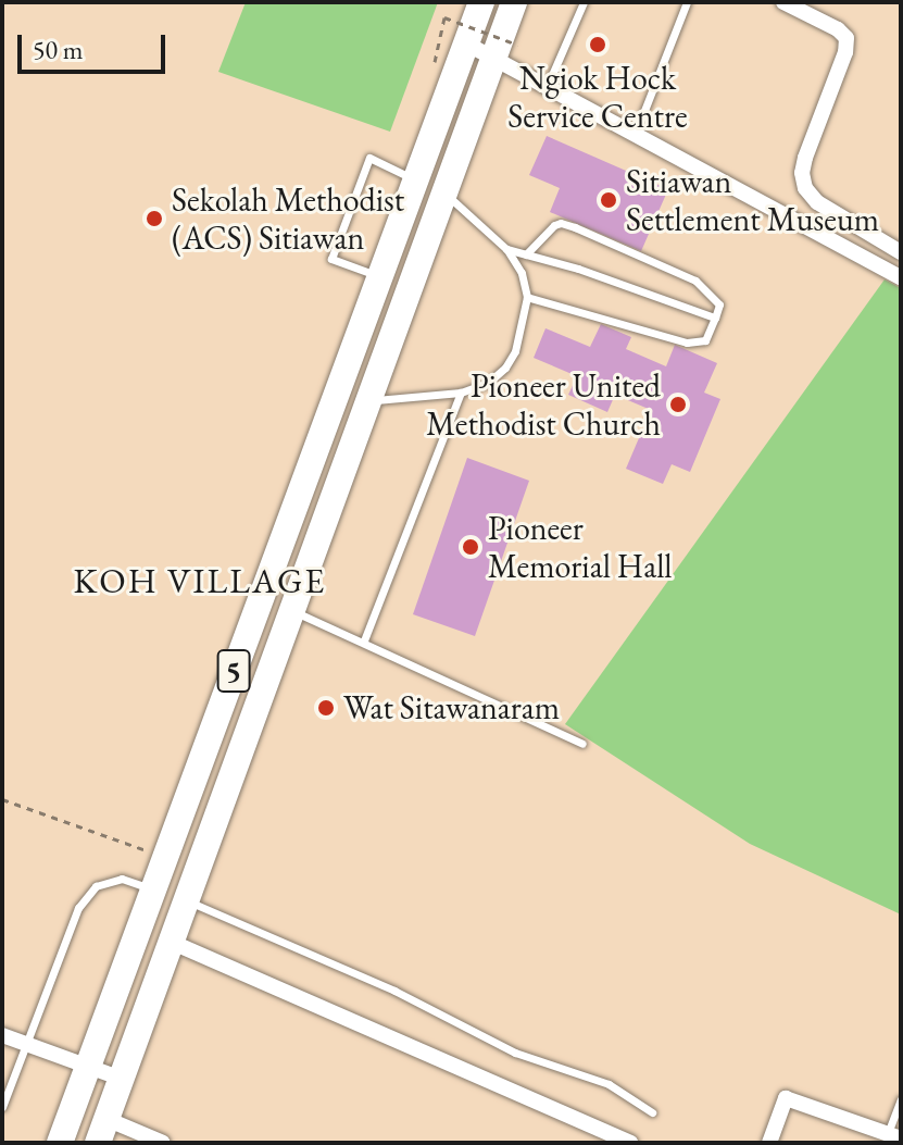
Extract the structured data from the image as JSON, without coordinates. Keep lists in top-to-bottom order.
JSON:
{
  "streets": {
    "highway": ["5"]
  },
  "districts": ["KOH VILLAGE"],
  "places": [
    "Ngiok Hock Service Centre",
    "Sitiawan Settlement Museum",
    "Sekolah Methodist (ACS) Sitiawan",
    "Pioneer United Methodist Church",
    "Pioneer Memorial Hall",
    "Wat Sitawanaram"
  ],
  "scale_bar": "50 m"
}
